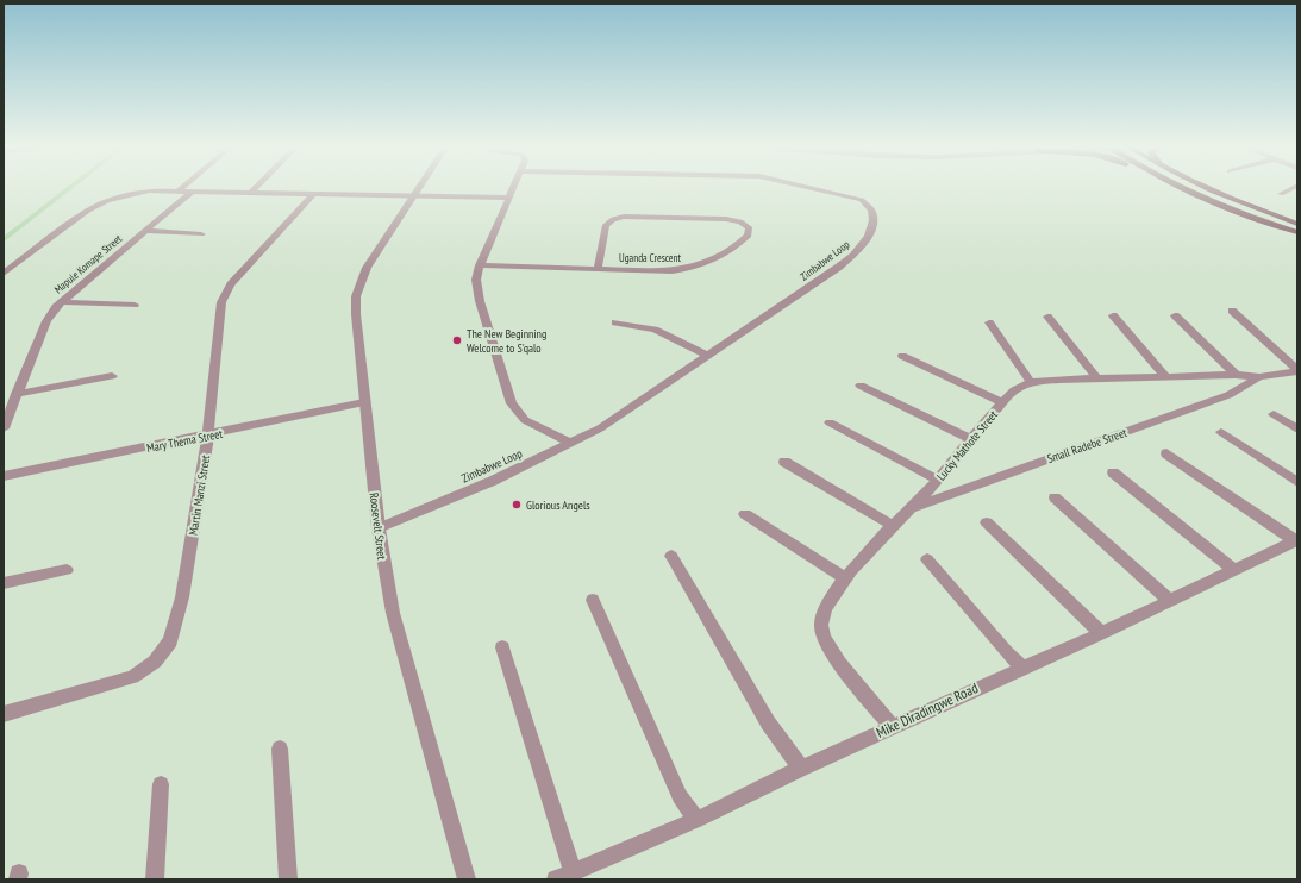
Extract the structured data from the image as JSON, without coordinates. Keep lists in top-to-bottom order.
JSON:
{
  "streets": {
    "street": [
      "Uganda Crescent",
      "Zimbabwe Loop",
      "Mapule Komape Street",
      "Mary Thema Street",
      "Lucky Mathote Street",
      "Small Radebe Street",
      "Martin Manzi Street",
      "Roosevelt Street",
      "Mike Diradingwe Road"
    ]
  },
  "crossings": [
    ["Zimbabwe Loop", "Roosevelt Street"],
    ["Mary Thema Street", "Martin Manzi Street"],
    ["Mary Thema Street", "Roosevelt Street"],
    ["Lucky Mathote Street", "Small Radebe Street"],
    ["Lucky Mathote Street", "Mike Diradingwe Road"]
  ],
  "places": ["The New Beginning Welcome to S'qalo", "Glorious Angels"]
}
